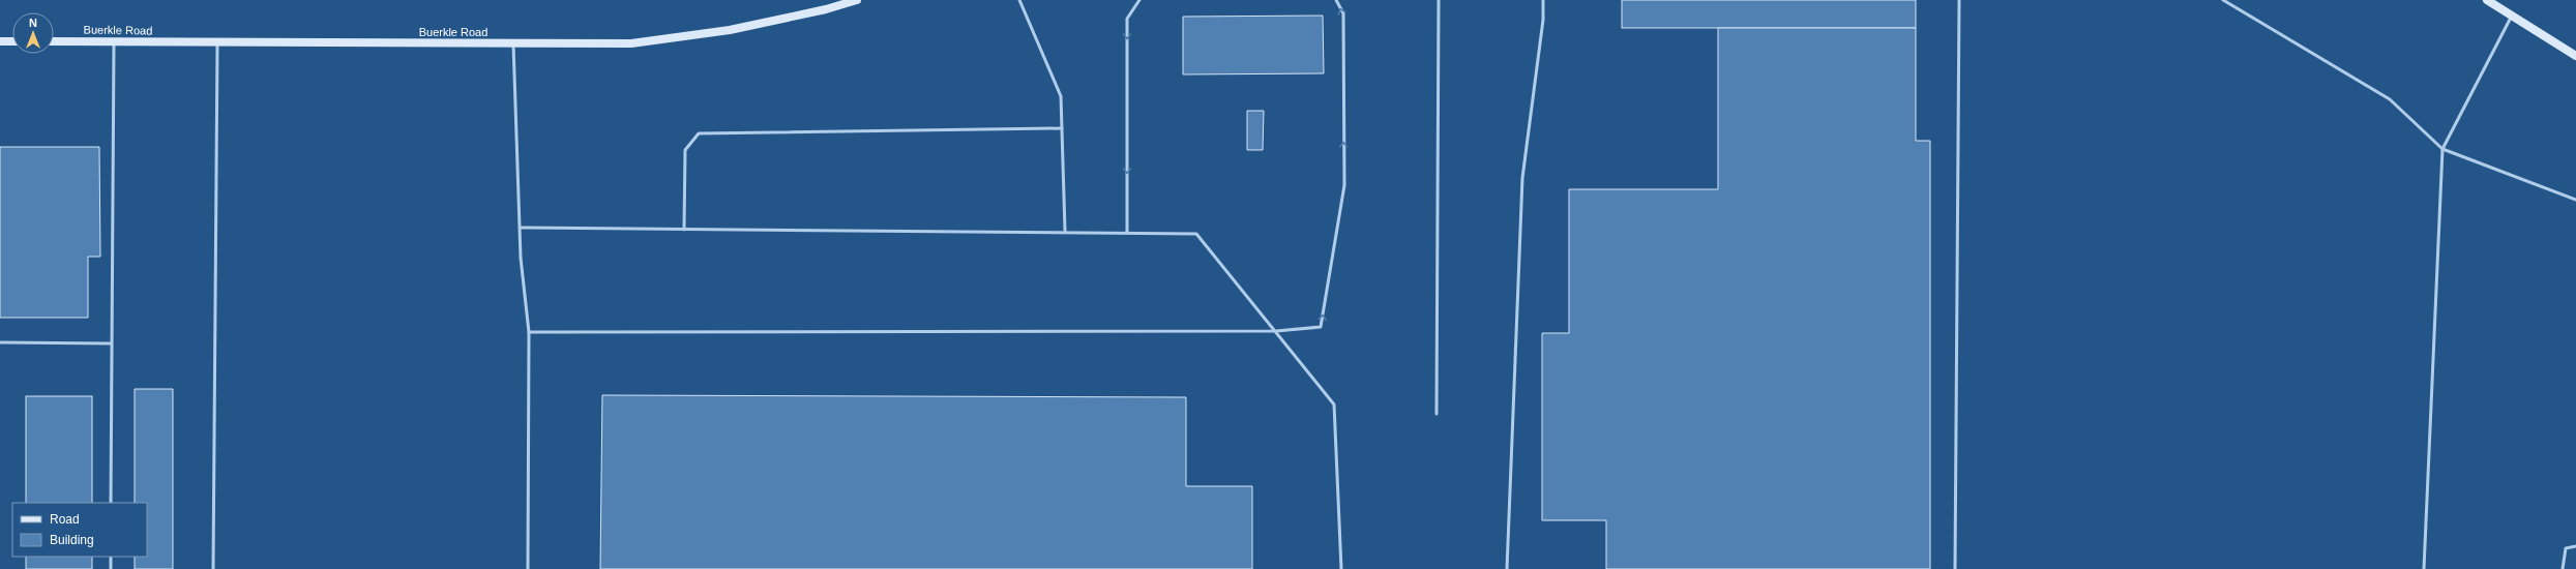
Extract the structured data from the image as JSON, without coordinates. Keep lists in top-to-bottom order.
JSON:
{
  "streets": {
    "street": ["Buerkle Road"]
  },
  "legend": ["Road", "Building"],
  "north": "top"
}
